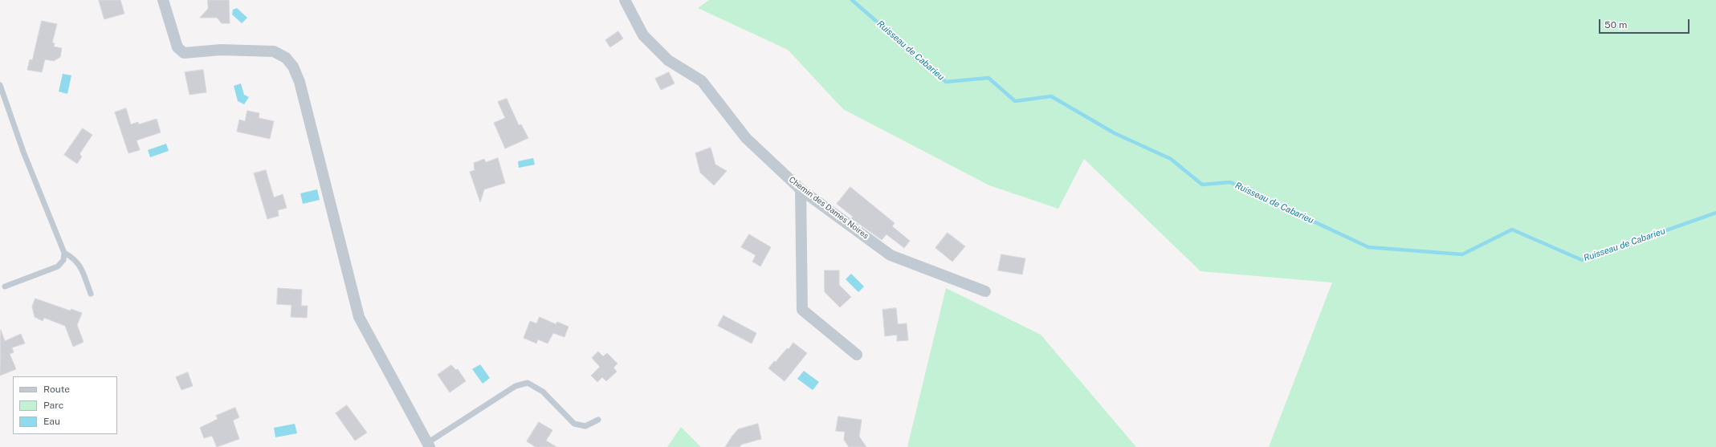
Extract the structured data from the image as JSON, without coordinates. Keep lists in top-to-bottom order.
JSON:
{
  "streets": {
    "street": ["Chemin des Dames Noires"]
  },
  "water": ["Ruisseau de Cabarieu"],
  "legend": ["Route", "Parc", "Eau"],
  "scale_bar": "50 m"
}
